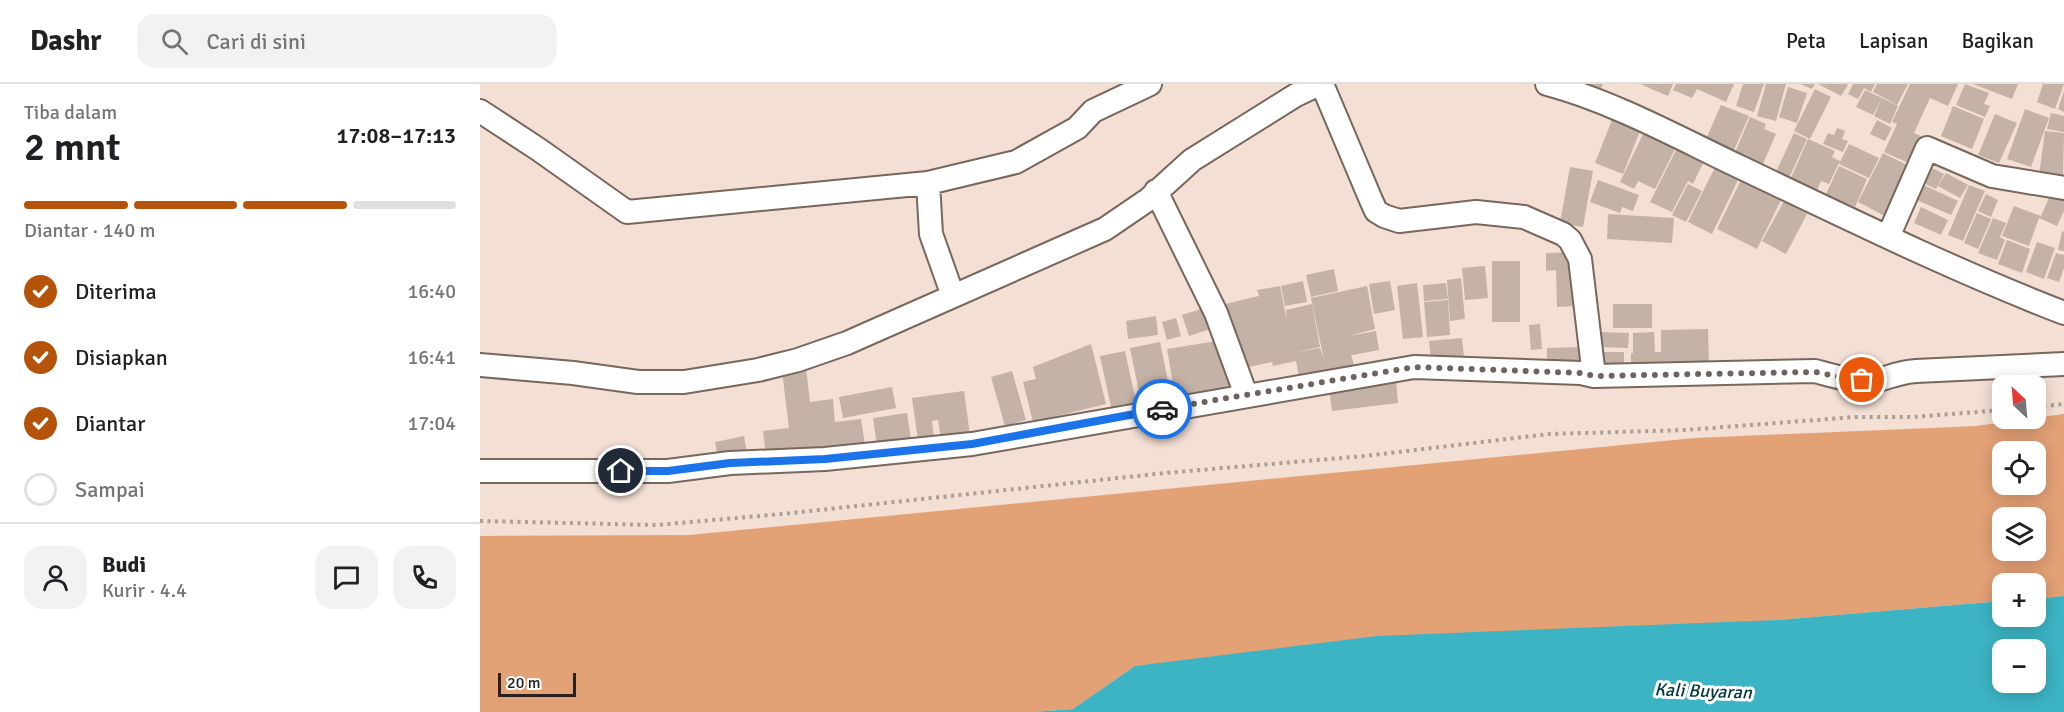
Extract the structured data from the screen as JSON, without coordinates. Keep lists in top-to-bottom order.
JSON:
{
  "water": ["Kali Buyaran"],
  "scale_bar": "20 m",
  "north": "top left",
  "page": {
    "header": "Dashr",
    "search": "Cari di sini",
    "nav": ["Peta", "Lapisan", "Bagikan"],
    "heading": ["2 mnt", "Tiba dalam", "17:08–17:13"],
    "panel": ["Budi", "Kurir · 4.4"],
    "bar": "Diantar · 140 m",
    "list": [
      ["Diterima", "16:40"],
      ["Disiapkan", "16:41"],
      ["Diantar", "17:04"],
      "Sampai"
    ],
    "map_buttons": ["+", "−"],
    "scale": "20 m"
  }
}
